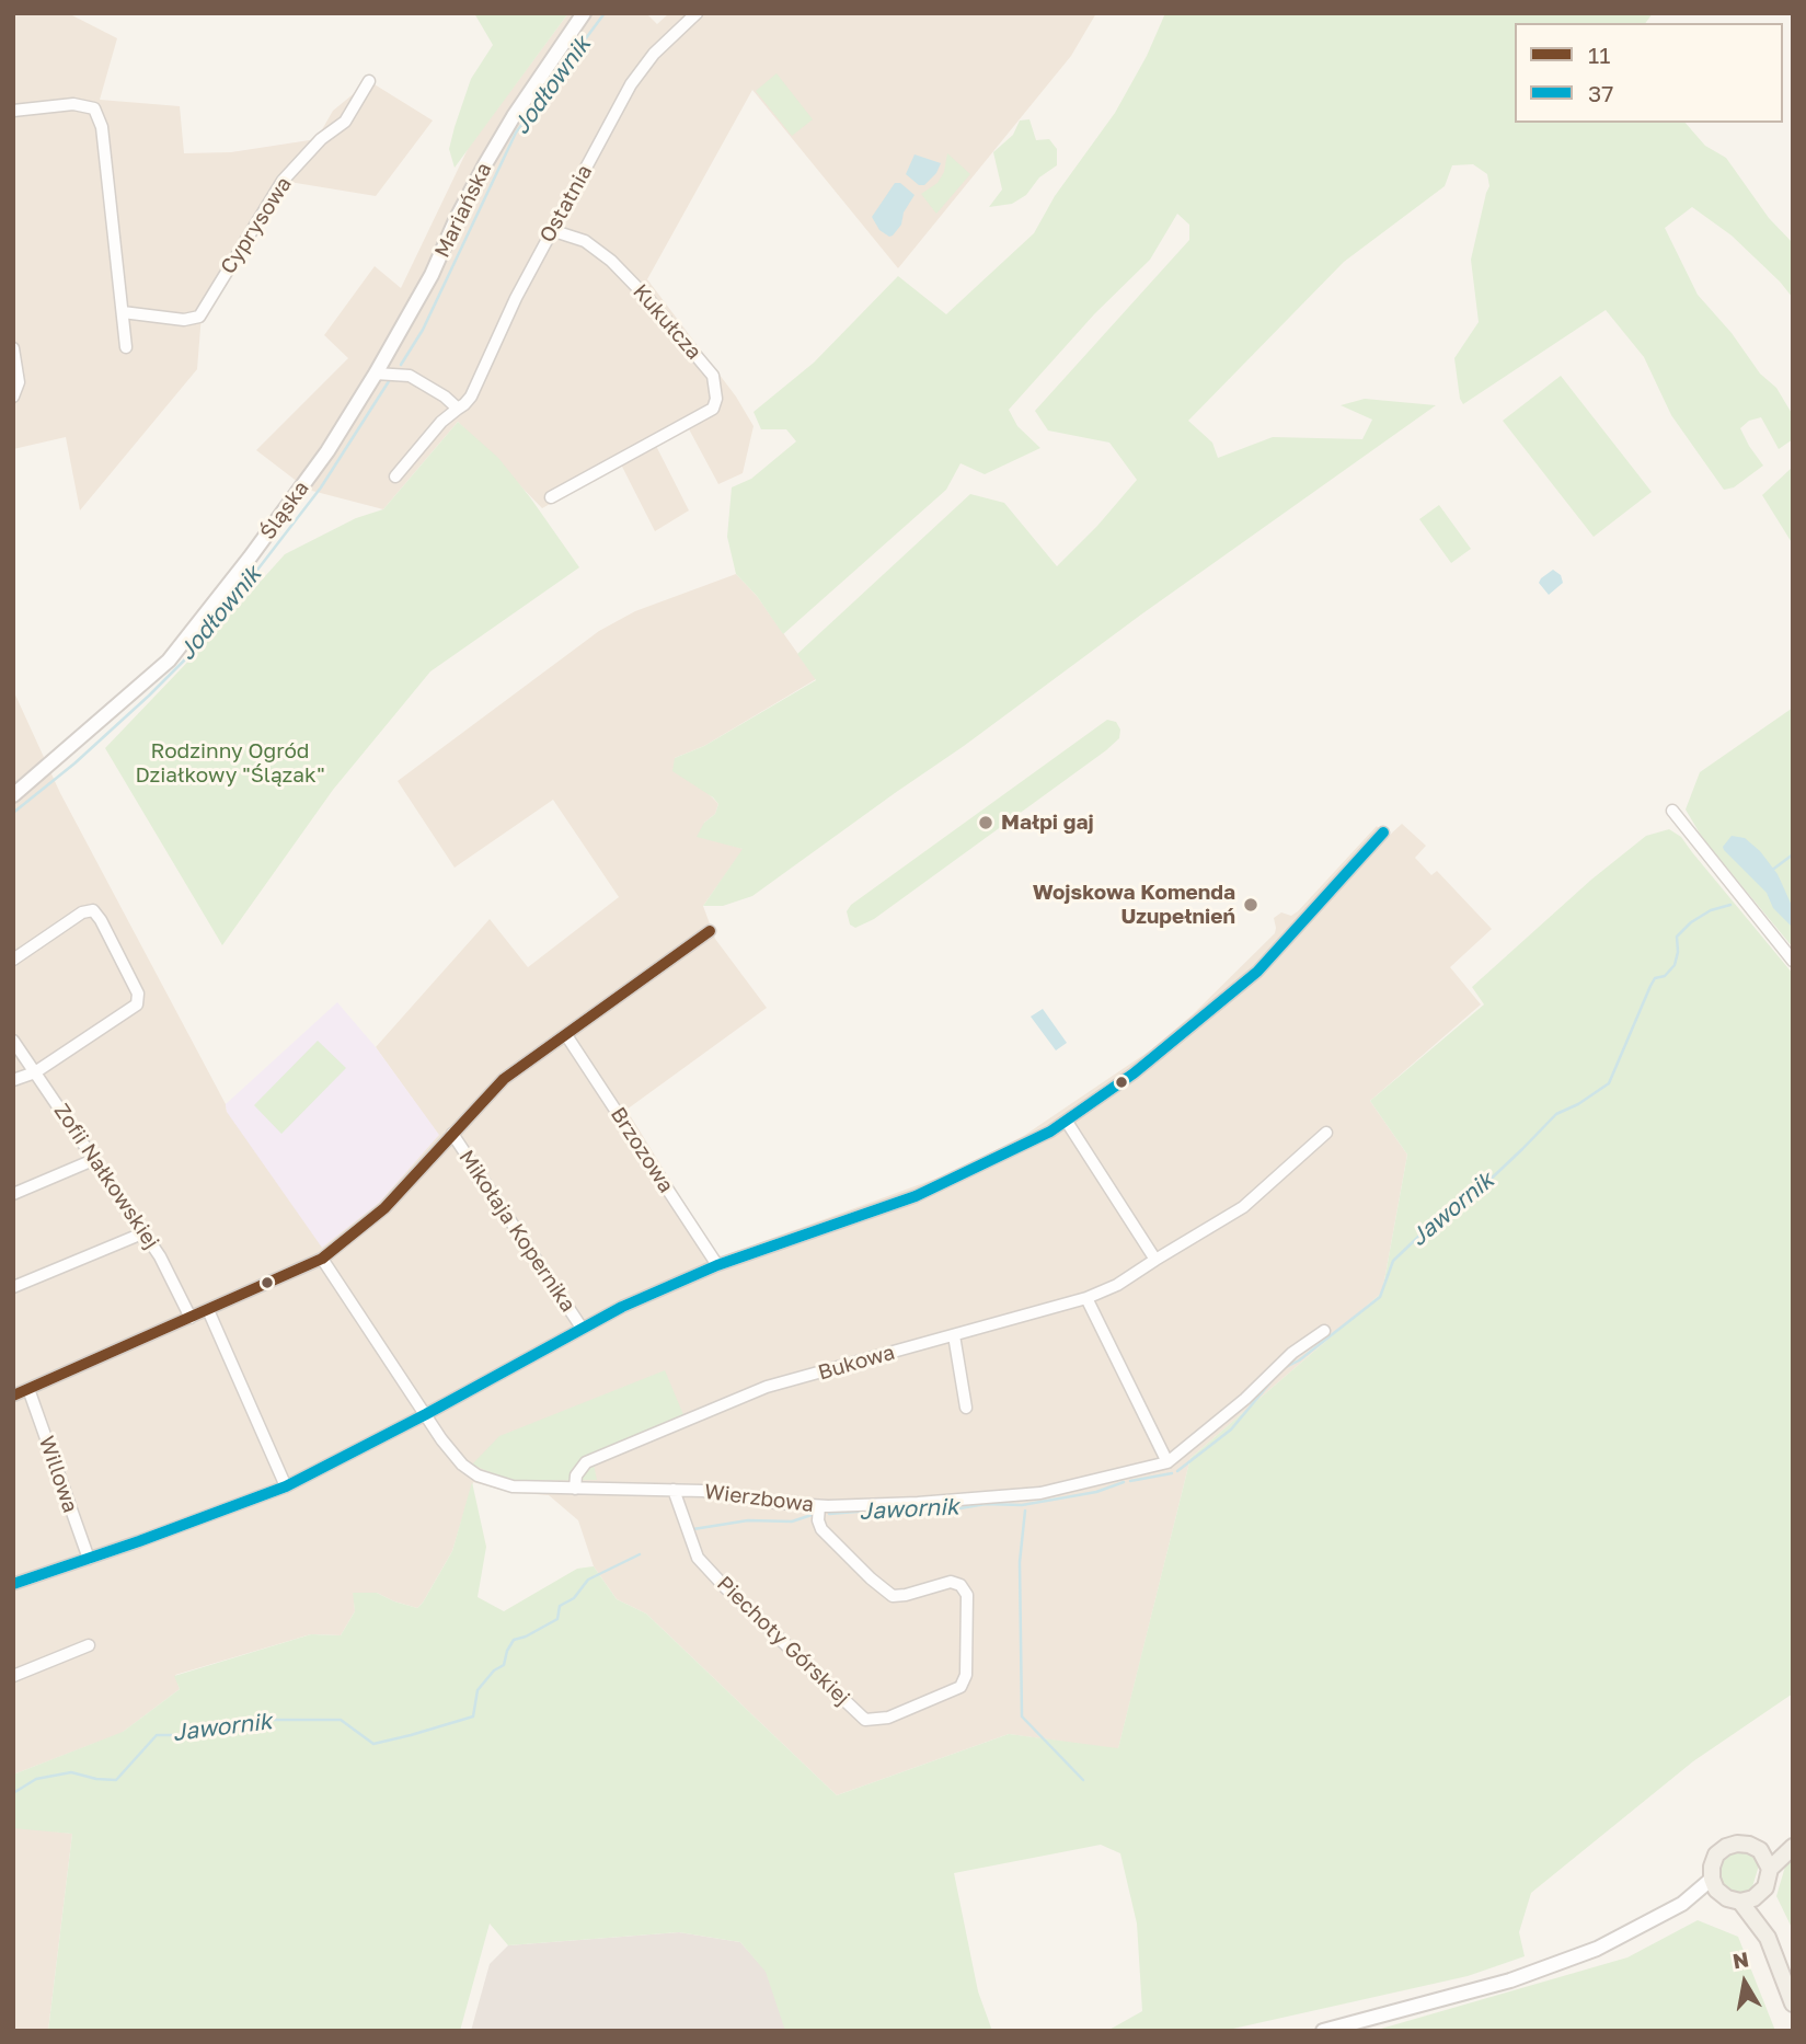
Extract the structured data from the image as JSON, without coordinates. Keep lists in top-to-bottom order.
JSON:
{
  "streets": {
    "street": [
      "Ostatnia",
      "Mariańska",
      "Cyprysowa",
      "Kukułcza",
      "Śląska",
      "Brzozowa",
      "Zofii Nałkowskiej",
      "Mikołaja Kopernika",
      "Bukowa",
      "Willowa",
      "Wierzbowa",
      "Piechoty Górskiej"
    ]
  },
  "crossings": [
    ["Ostatnia", "Kukułcza"],
    ["Mariańska", "Śląska"],
    ["Bukowa", "Wierzbowa"],
    ["Wierzbowa", "Piechoty Górskiej"]
  ],
  "water": ["Jodłownik", "Jawornik"],
  "parks": ["Rodzinny Ogród Działkowy \"Ślązak\""],
  "places": ["Małpi gaj", "Wojskowa Komenda Uzupełnień"],
  "lines": ["transit line 37", "transit line 11"],
  "legend": ["11", "37"],
  "north": "top"
}
